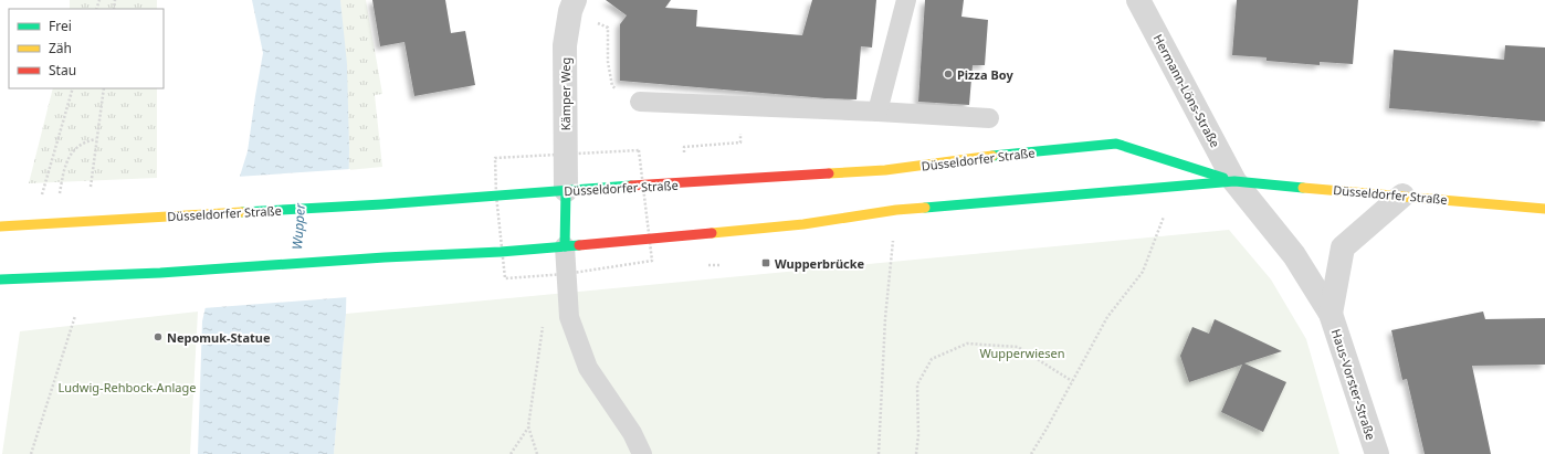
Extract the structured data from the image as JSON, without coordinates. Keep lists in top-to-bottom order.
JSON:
{
  "streets": {
    "main road": ["Düsseldorfer Straße"],
    "street": ["Hermann-Löns-Straße", "Kämper Weg", "Haus-Vorster-Straße"]
  },
  "crossings": [
    ["Hermann-Löns-Straße", "Düsseldorfer Straße"],
    ["Hermann-Löns-Straße", "Haus-Vorster-Straße"],
    ["Kämper Weg", "Düsseldorfer Straße"],
    ["Düsseldorfer Straße", "Haus-Vorster-Straße"]
  ],
  "water": ["Wupper"],
  "parks": ["Wupperwiesen", "Ludwig-Rehbock-Anlage"],
  "places": {
    "other": ["Pizza Boy", "Nepomuk-Statue"],
    "transit": ["Wupperbrücke"]
  },
  "legend": ["Frei", "Zäh", "Stau"]
}
